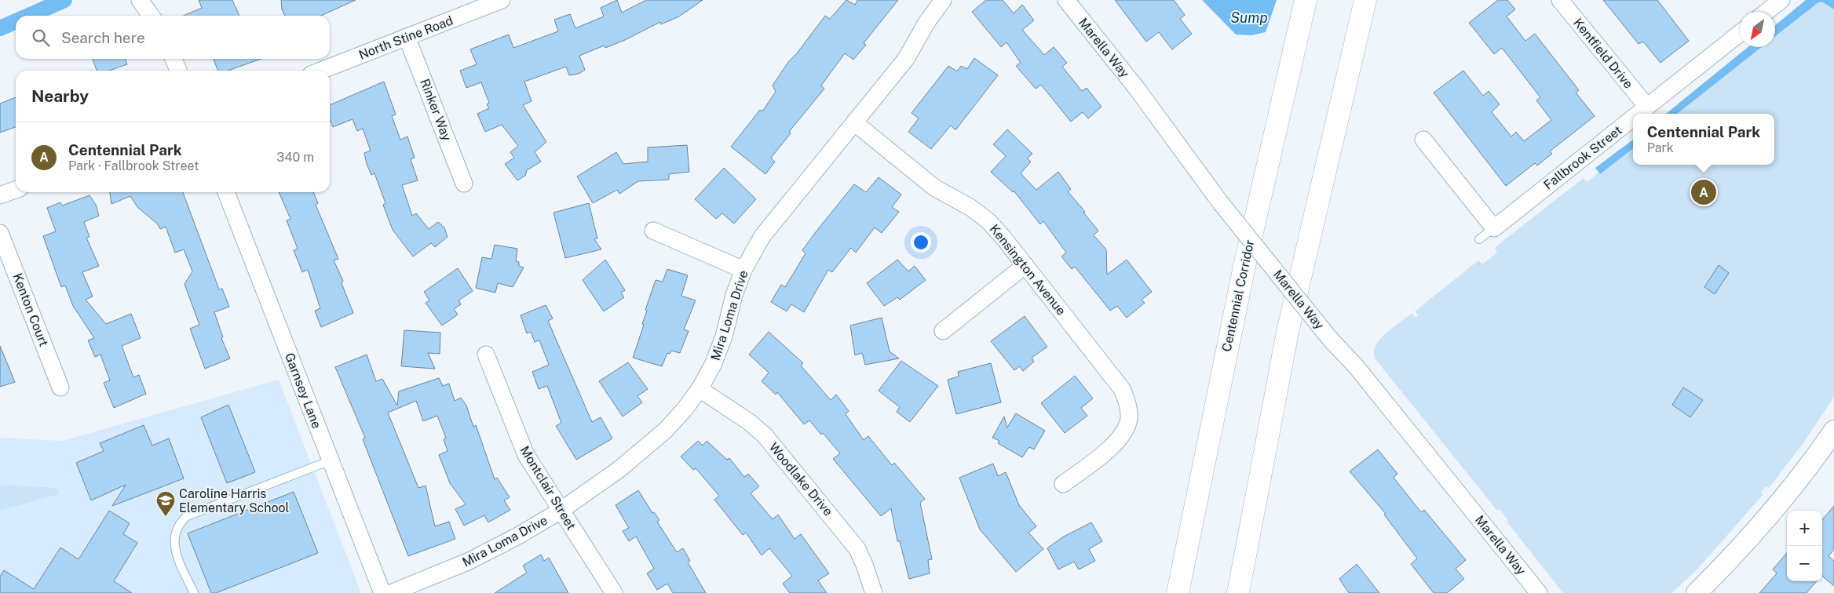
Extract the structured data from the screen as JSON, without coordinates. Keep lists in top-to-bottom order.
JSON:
{
  "streets": {
    "highway": ["Centennial Corridor"],
    "street": [
      "North Stine Road",
      "Marella Way",
      "Kentfield Drive",
      "Rinker Way",
      "Fallbrook Street",
      "Kensington Avenue",
      "Kenton Court",
      "Mira Loma Drive",
      "Garnsey Lane",
      "Woodlake Drive",
      "Montclair Street"
    ]
  },
  "crossings": [
    ["North Stine Road", "Rinker Way"],
    ["Kentfield Drive", "Fallbrook Street"],
    ["Kensington Avenue", "Mira Loma Drive"],
    ["Mira Loma Drive", "Woodlake Drive"],
    ["Mira Loma Drive", "Montclair Street"]
  ],
  "water": ["Sump"],
  "places": {
    "school or university": ["Caroline Harris Elementary School"]
  },
  "north": "bottom left",
  "page": {
    "search": "Search here",
    "heading": "Nearby",
    "popup": ["Centennial Park", "Park"],
    "list": [
      {
        "mark": "A",
        "name": "Centennial Park",
        "note": "Park · Fallbrook Street",
        "value": "340 m"
      }
    ],
    "pins": "A",
    "map_buttons": ["+", "−"]
  }
}
